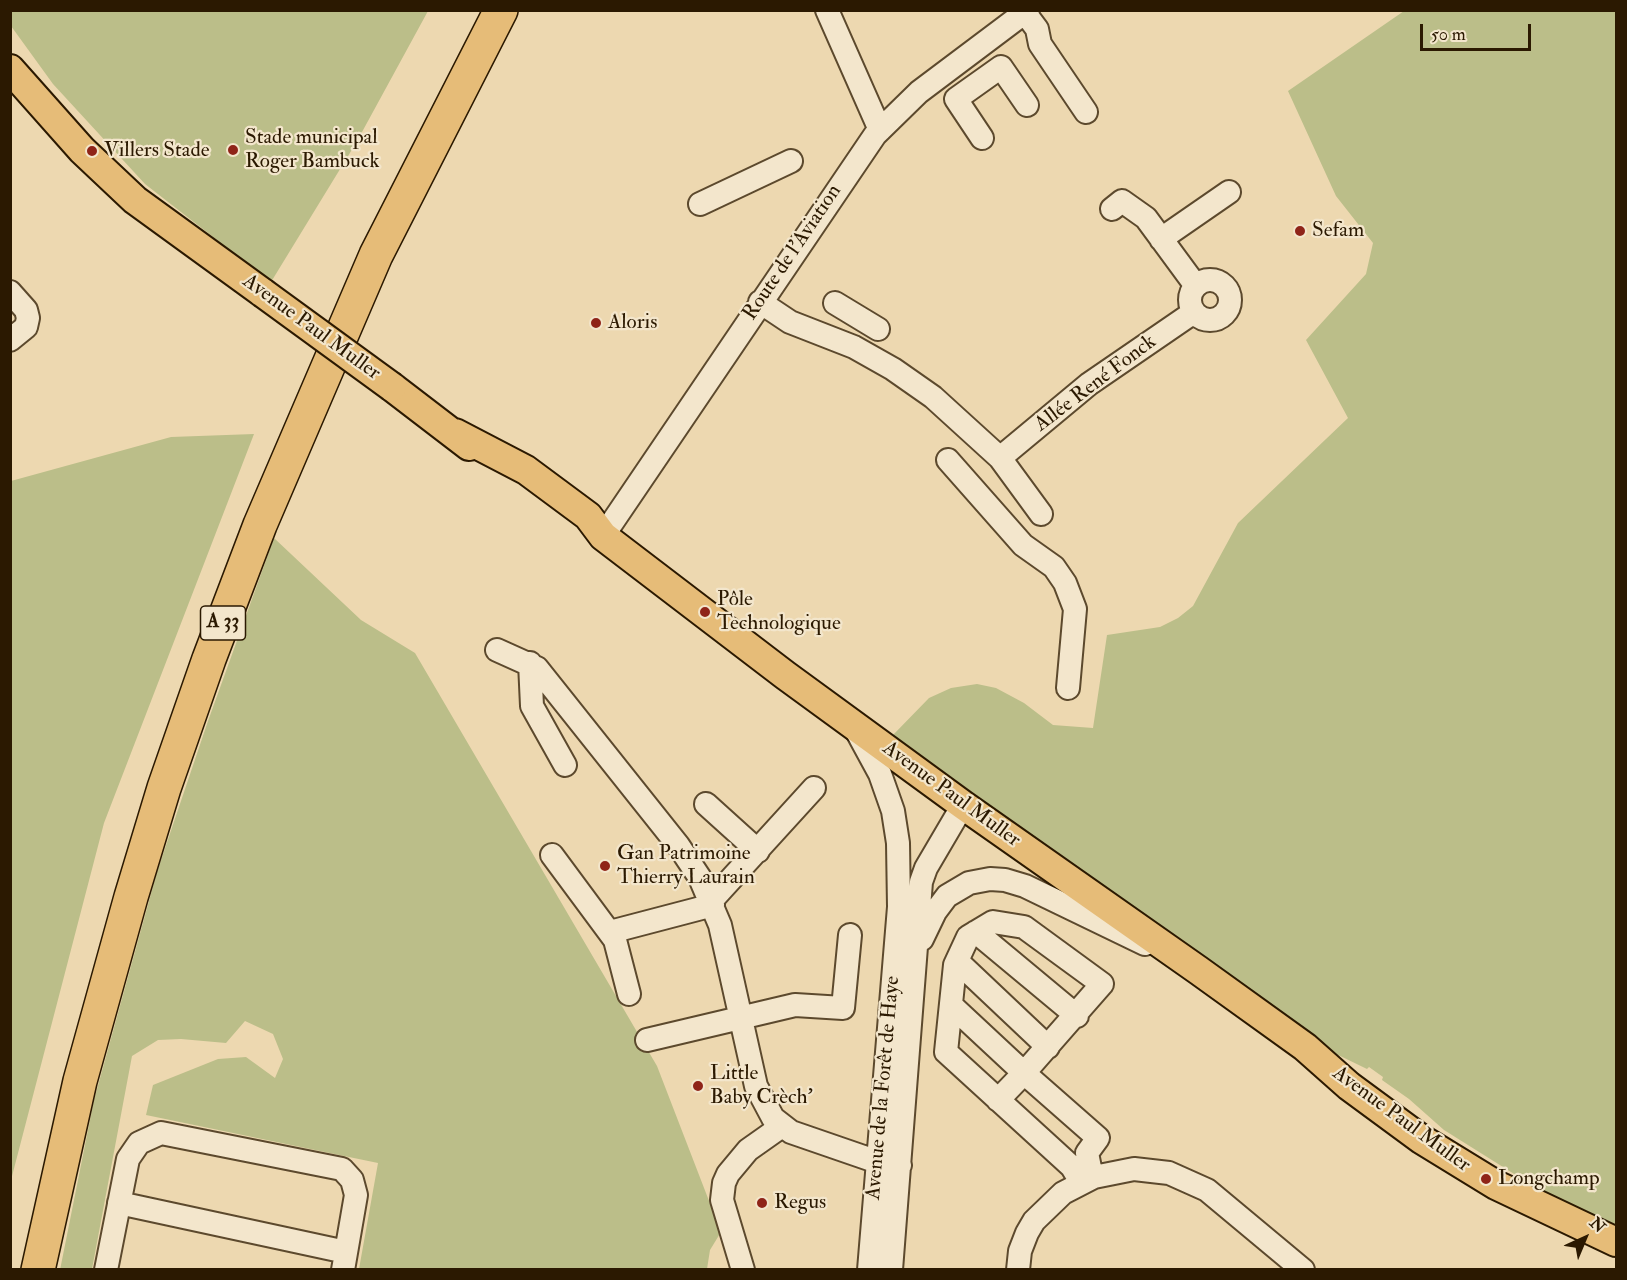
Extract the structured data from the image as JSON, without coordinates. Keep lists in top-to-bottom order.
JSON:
{
  "streets": {
    "highway": ["A 33"],
    "main road": ["Avenue Paul Muller"],
    "street": ["Route de l'Aviation", "Allée René Fonck", "Avenue de la Forêt de Haye"]
  },
  "crossings": [
    ["Route de l'Aviation", "Avenue Paul Muller"],
    ["Avenue Paul Muller", "Avenue de la Forêt de Haye"]
  ],
  "places": [
    "Stade municipal Roger Bambuck",
    "Villers Stade",
    "Sefam",
    "Aloris",
    "Pôle Technologique",
    "Gan Patrimoine Thierry Laurain",
    "Little Baby Crèch'",
    "Longchamp",
    "Regus"
  ],
  "scale_bar": "50 m",
  "north": "top right"
}
